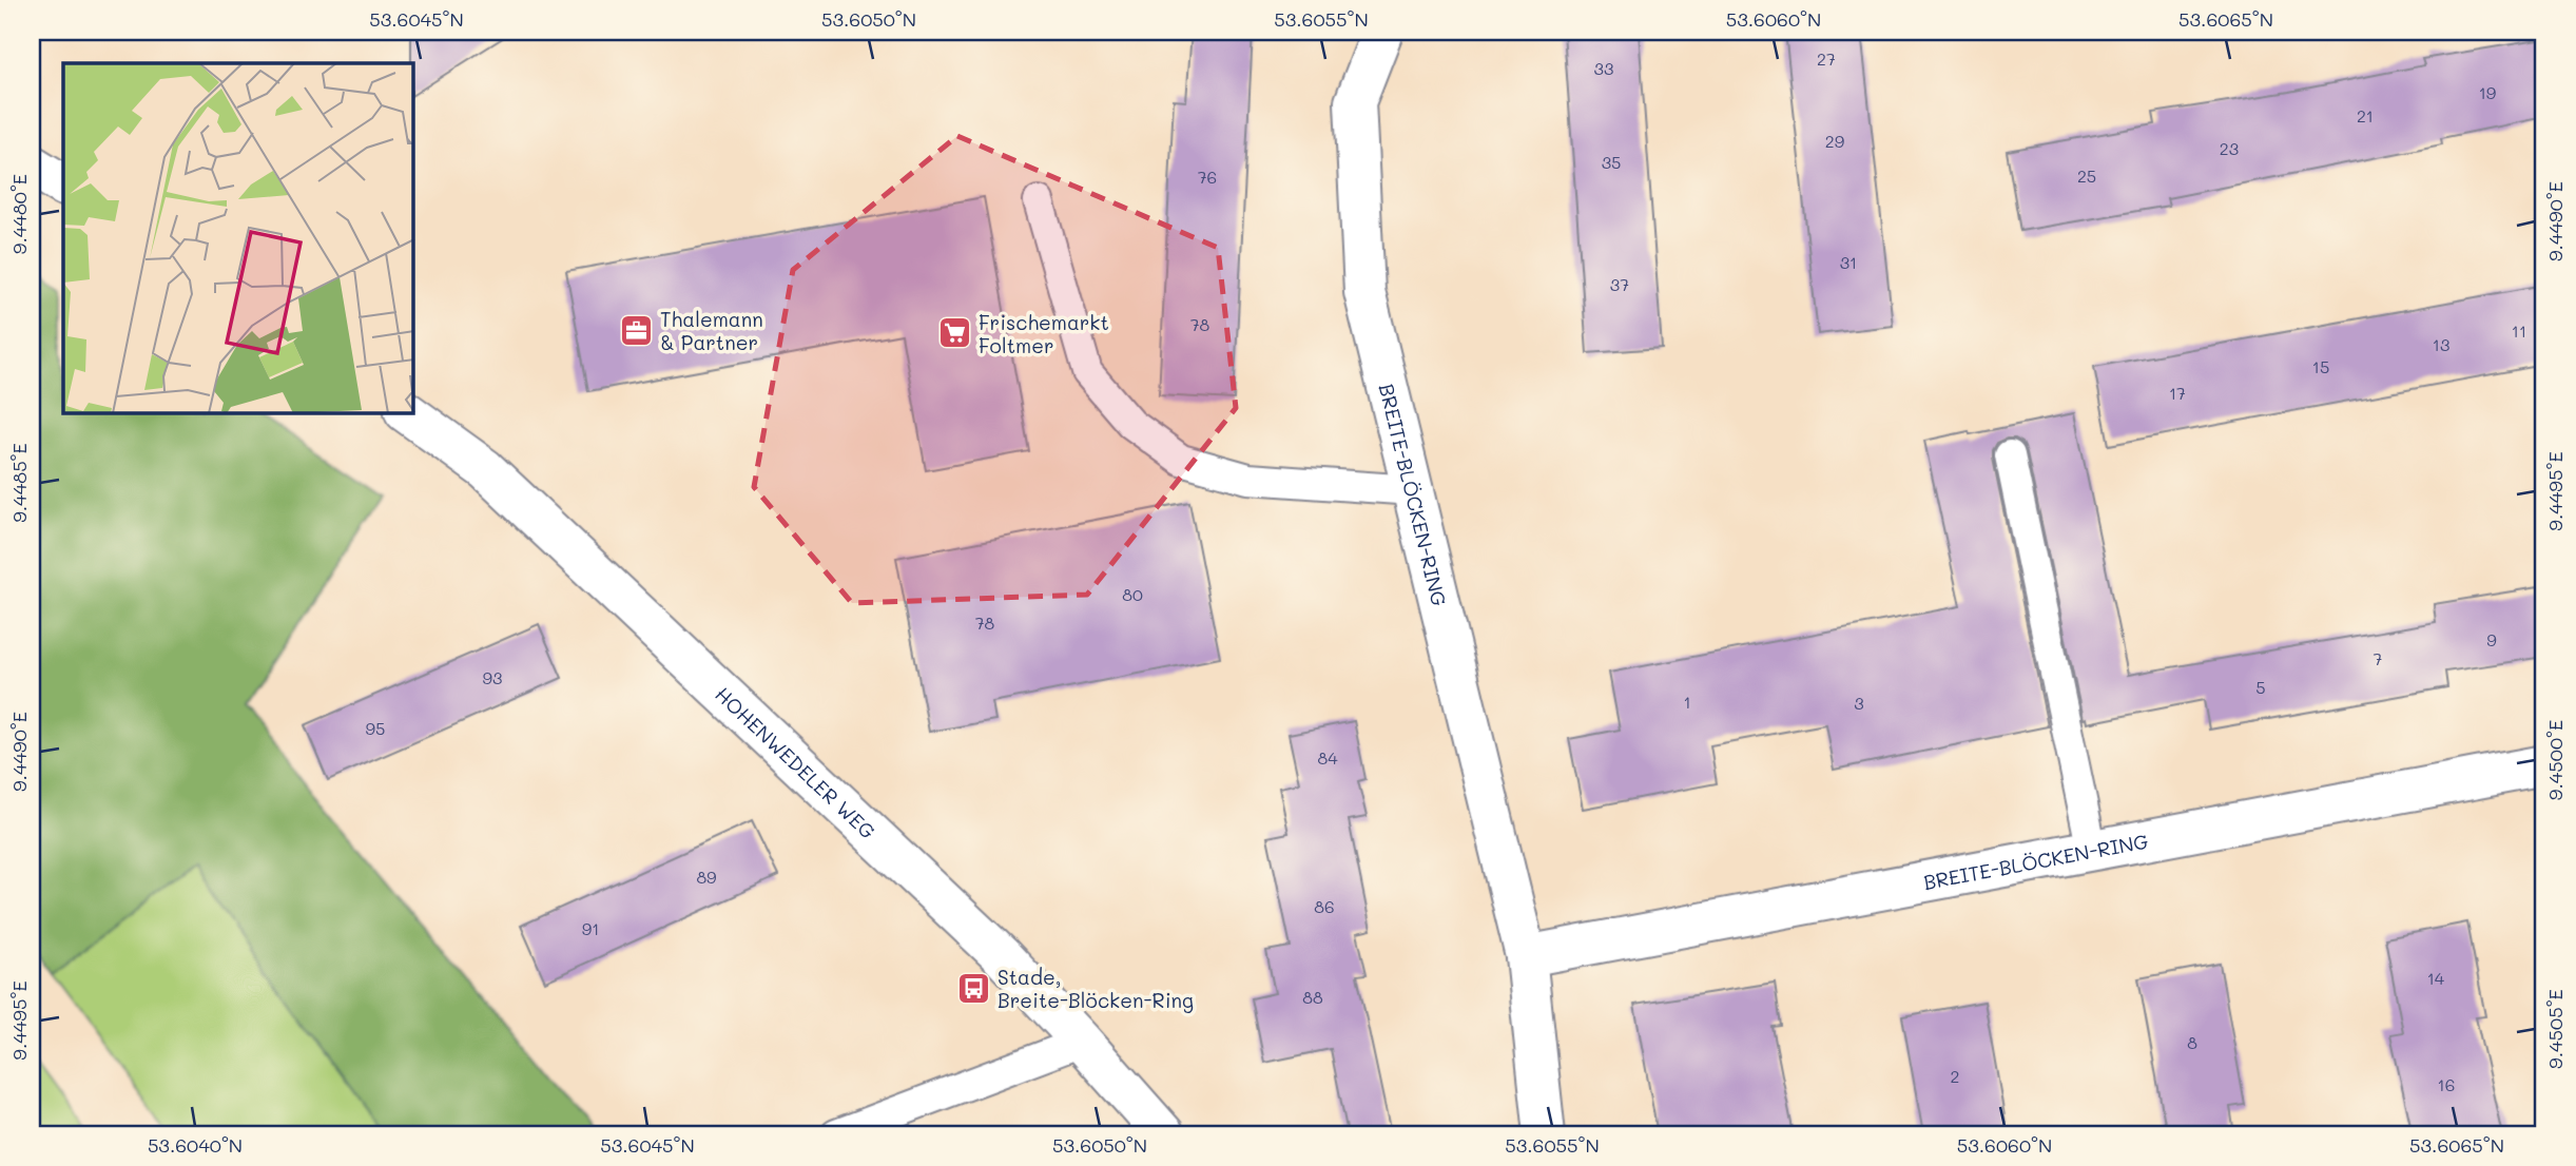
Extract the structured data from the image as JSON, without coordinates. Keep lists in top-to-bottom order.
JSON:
{
  "streets": {
    "street": ["BREITE-BLÖCKEN-RING", "HOHENWEDELER WEG"]
  },
  "places": {
    "office": ["Thalemann & Partner"],
    "supermarket": ["Frischemarkt Foltmer"],
    "bus stop": ["Stade, Breite-Blöcken-Ring"]
  },
  "house_numbers": [
    "27",
    "33",
    "19",
    "21",
    "29",
    "23",
    "35",
    "25",
    "76",
    "31",
    "37",
    "78",
    "11",
    "13",
    "15",
    "17",
    "80",
    "78",
    "9",
    "7",
    "93",
    "5",
    "1",
    "3",
    "95",
    "84",
    "89",
    "86",
    "91",
    "14",
    "88",
    "8",
    "2",
    "16"
  ],
  "coordinates": [
    "53.6045°N",
    "53.6050°N",
    "53.6055°N",
    "53.6060°N",
    "53.6065°N",
    "9.4480°E",
    "9.4490°E",
    "9.4485°E",
    "9.4495°E",
    "9.4500°E",
    "9.4505°E",
    "53.6040°N"
  ]
}
